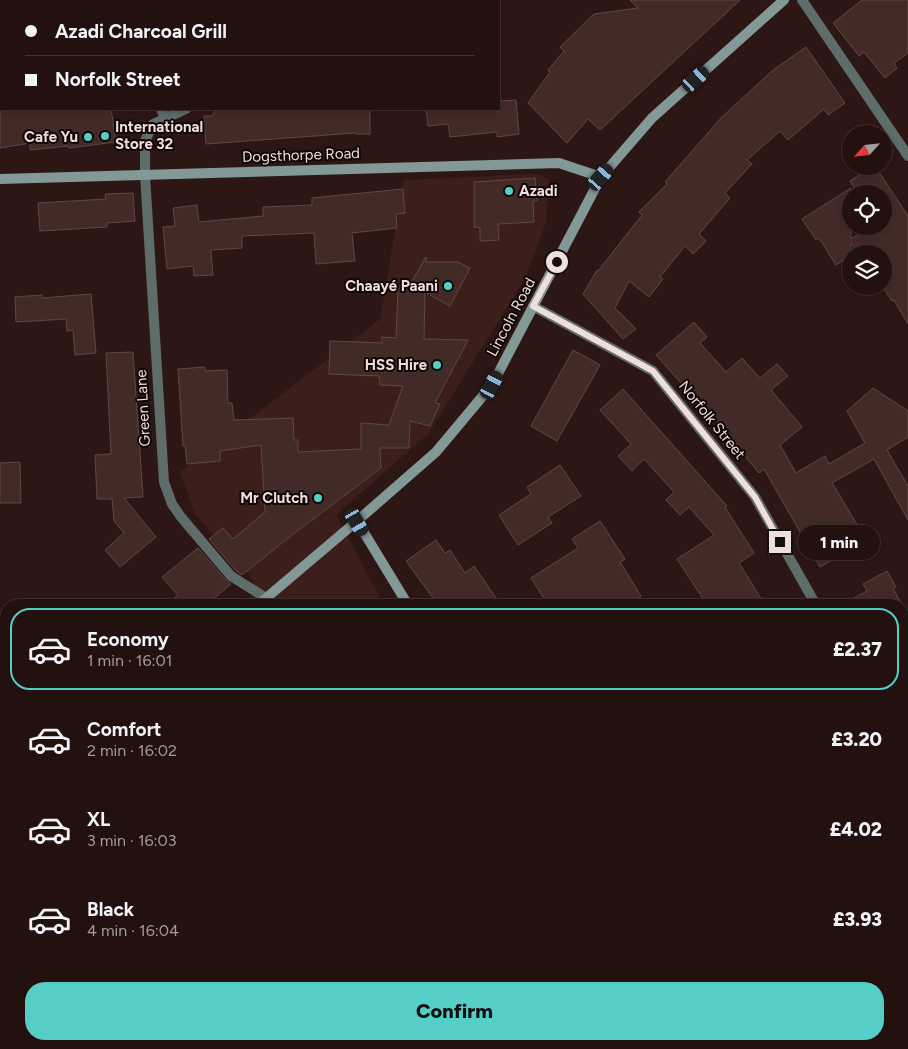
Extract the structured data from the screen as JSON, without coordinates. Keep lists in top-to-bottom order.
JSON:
{
  "streets": {
    "street": [
      "Dogsthorpe Road",
      "Lincoln Road",
      "Green Lane",
      "Norfolk Street"
    ]
  },
  "crossings": [
    ["Dogsthorpe Road", "Lincoln Road"],
    ["Dogsthorpe Road", "Green Lane"],
    ["Lincoln Road", "Norfolk Street"]
  ],
  "places": [
    "International Store 32",
    "Cafe Yu",
    "Azadi",
    "Chaayé Paani",
    "HSS Hire",
    "Mr Clutch"
  ],
  "north": "bottom left",
  "page": {
    "banner": ["Azadi Charcoal Grill", "Norfolk Street"],
    "bubble": "1 min",
    "list": [
      {
        "name": "Economy",
        "note": "1 min · 16:01",
        "value": "£2.37"
      },
      {
        "name": "Comfort",
        "note": "2 min · 16:02",
        "value": "£3.20"
      },
      {
        "name": "XL",
        "note": "3 min · 16:03",
        "value": "£4.02"
      },
      {
        "name": "Black",
        "note": "4 min · 16:04",
        "value": "£3.93"
      }
    ],
    "buttons": "Confirm"
  }
}
